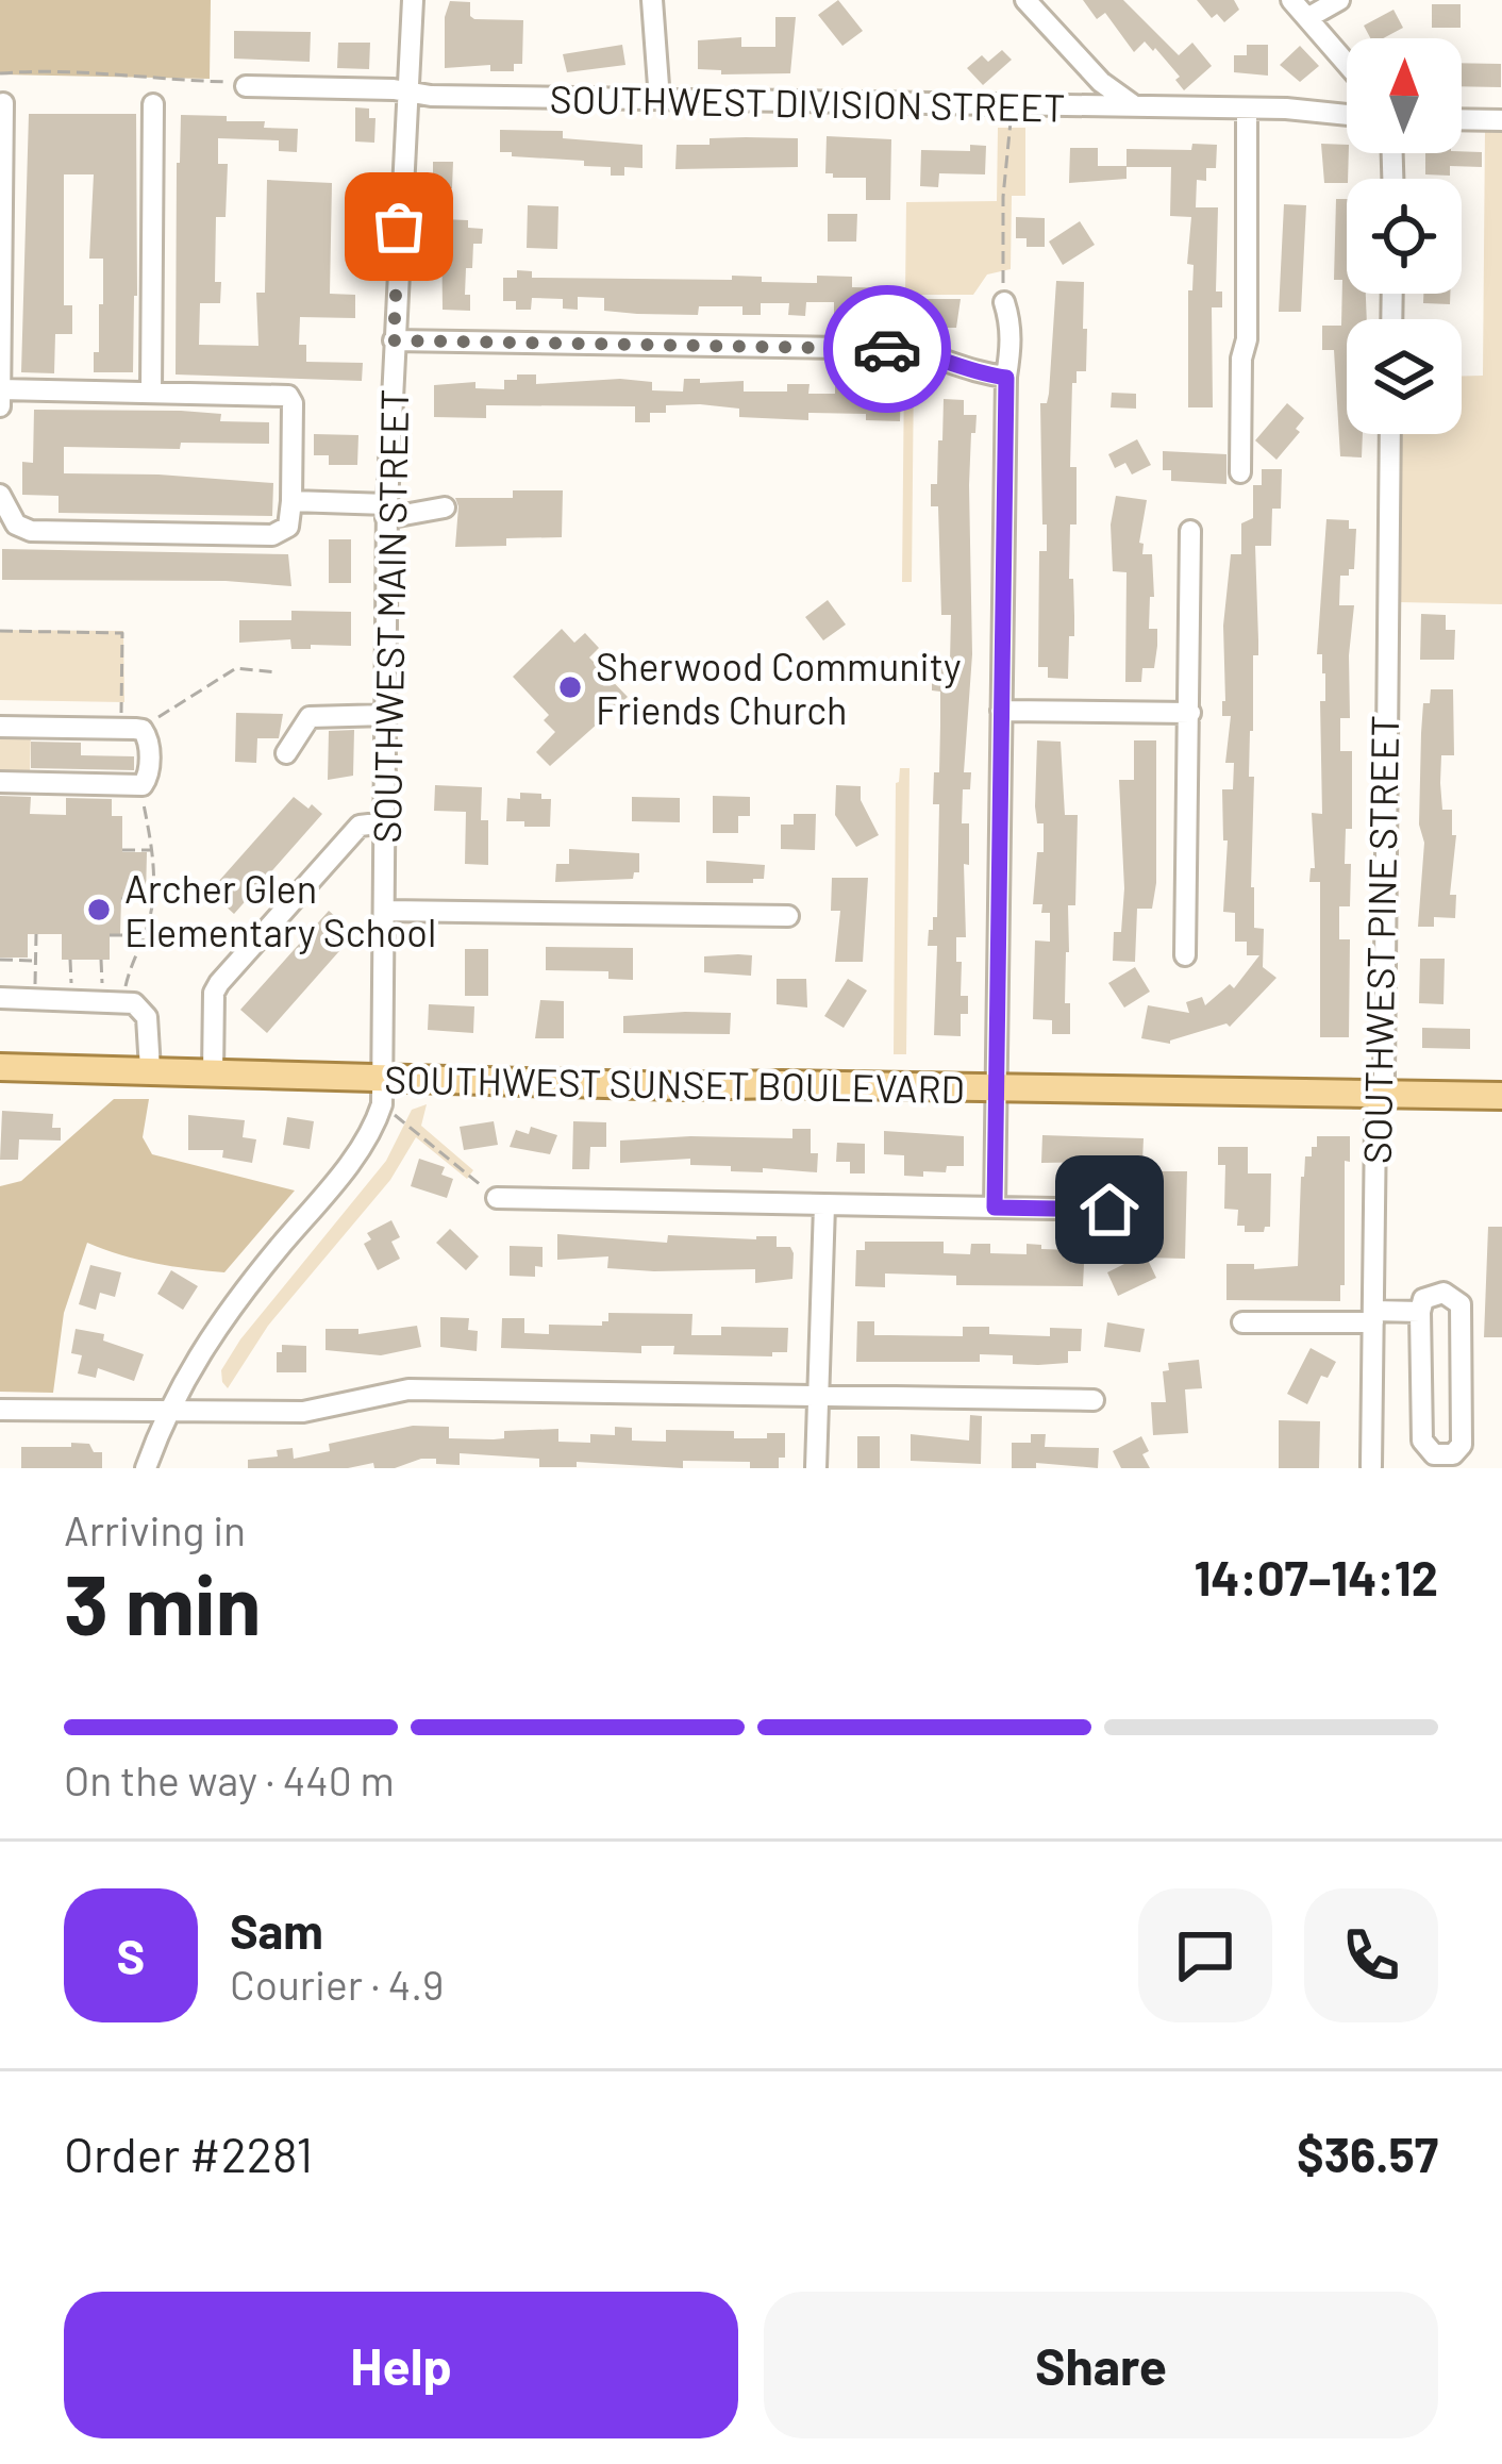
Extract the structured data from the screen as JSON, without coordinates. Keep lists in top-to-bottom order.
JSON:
{
  "streets": {
    "main road": ["SOUTHWEST SUNSET BOULEVARD"],
    "street": ["SOUTHWEST DIVISION STREET", "SOUTHWEST MAIN STREET", "SOUTHWEST PINE STREET"]
  },
  "crossings": [
    ["SOUTHWEST DIVISION STREET", "SOUTHWEST MAIN STREET"],
    ["SOUTHWEST MAIN STREET", "SOUTHWEST SUNSET BOULEVARD"],
    ["SOUTHWEST PINE STREET", "SOUTHWEST SUNSET BOULEVARD"]
  ],
  "places": ["Sherwood Community Friends Church", "Archer Glen Elementary School"],
  "north": "top",
  "page": {
    "heading": ["3 min", "Arriving in", "14:07–14:12"],
    "panel": [
      "Sam",
      "Courier · 4.9",
      "Order #2281",
      "$36.57"
    ],
    "bar": "On the way · 440 m",
    "round": "S",
    "buttons": ["Help", "Share"]
  }
}
